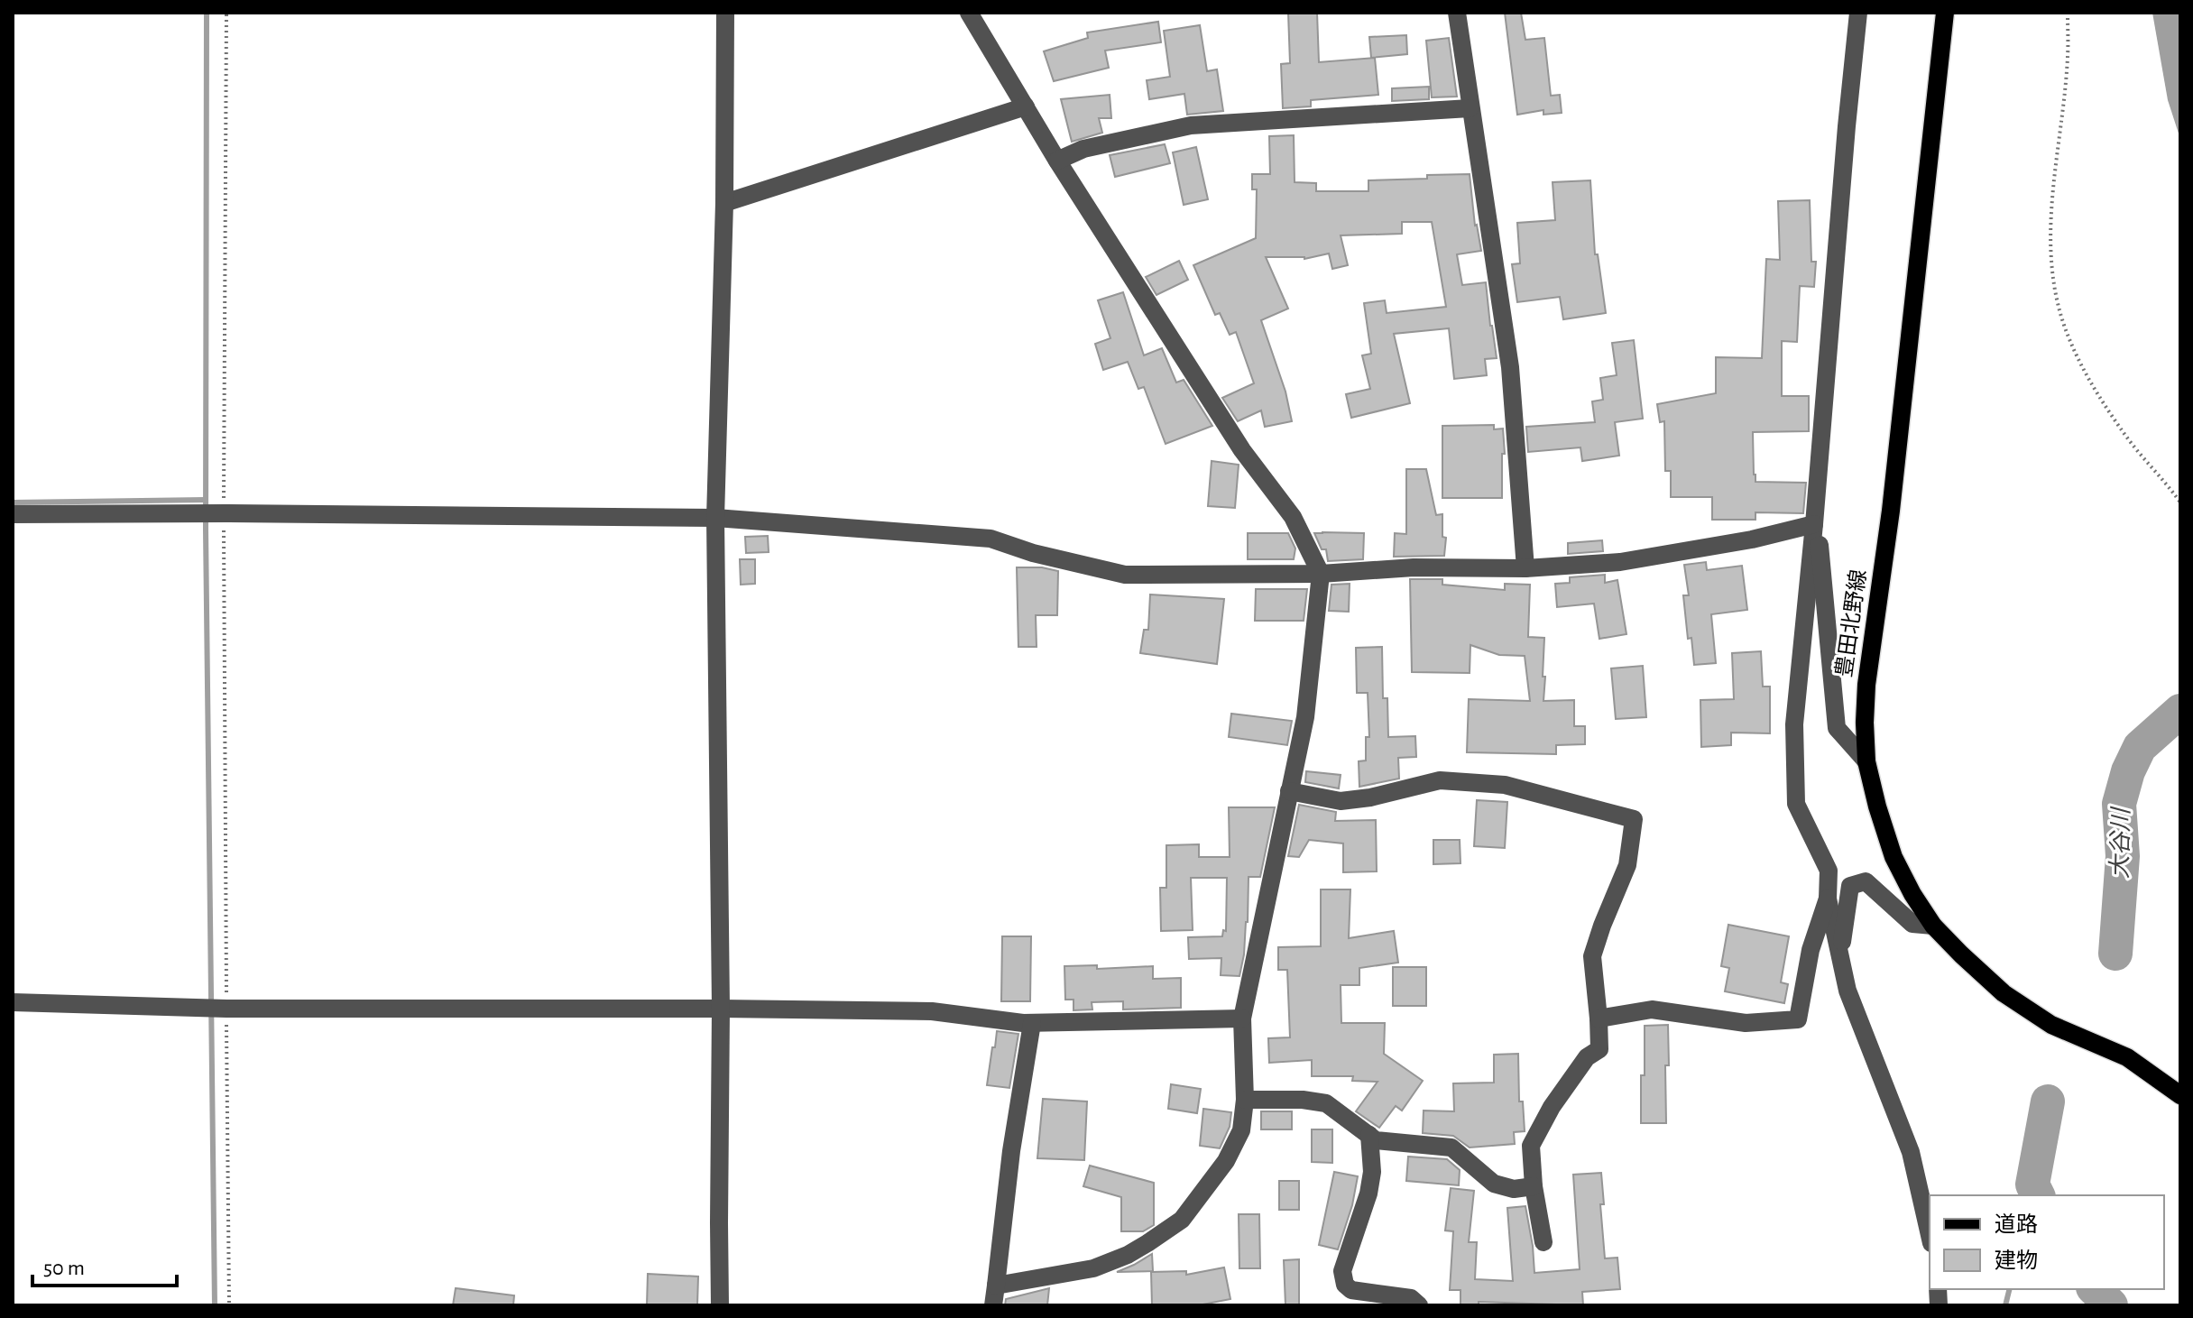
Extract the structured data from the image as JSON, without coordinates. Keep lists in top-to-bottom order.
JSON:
{
  "streets": {
    "main road": ["豊田北野線"]
  },
  "water": ["大谷川"],
  "legend": ["道路", "建物"],
  "scale_bar": "50 m"
}
